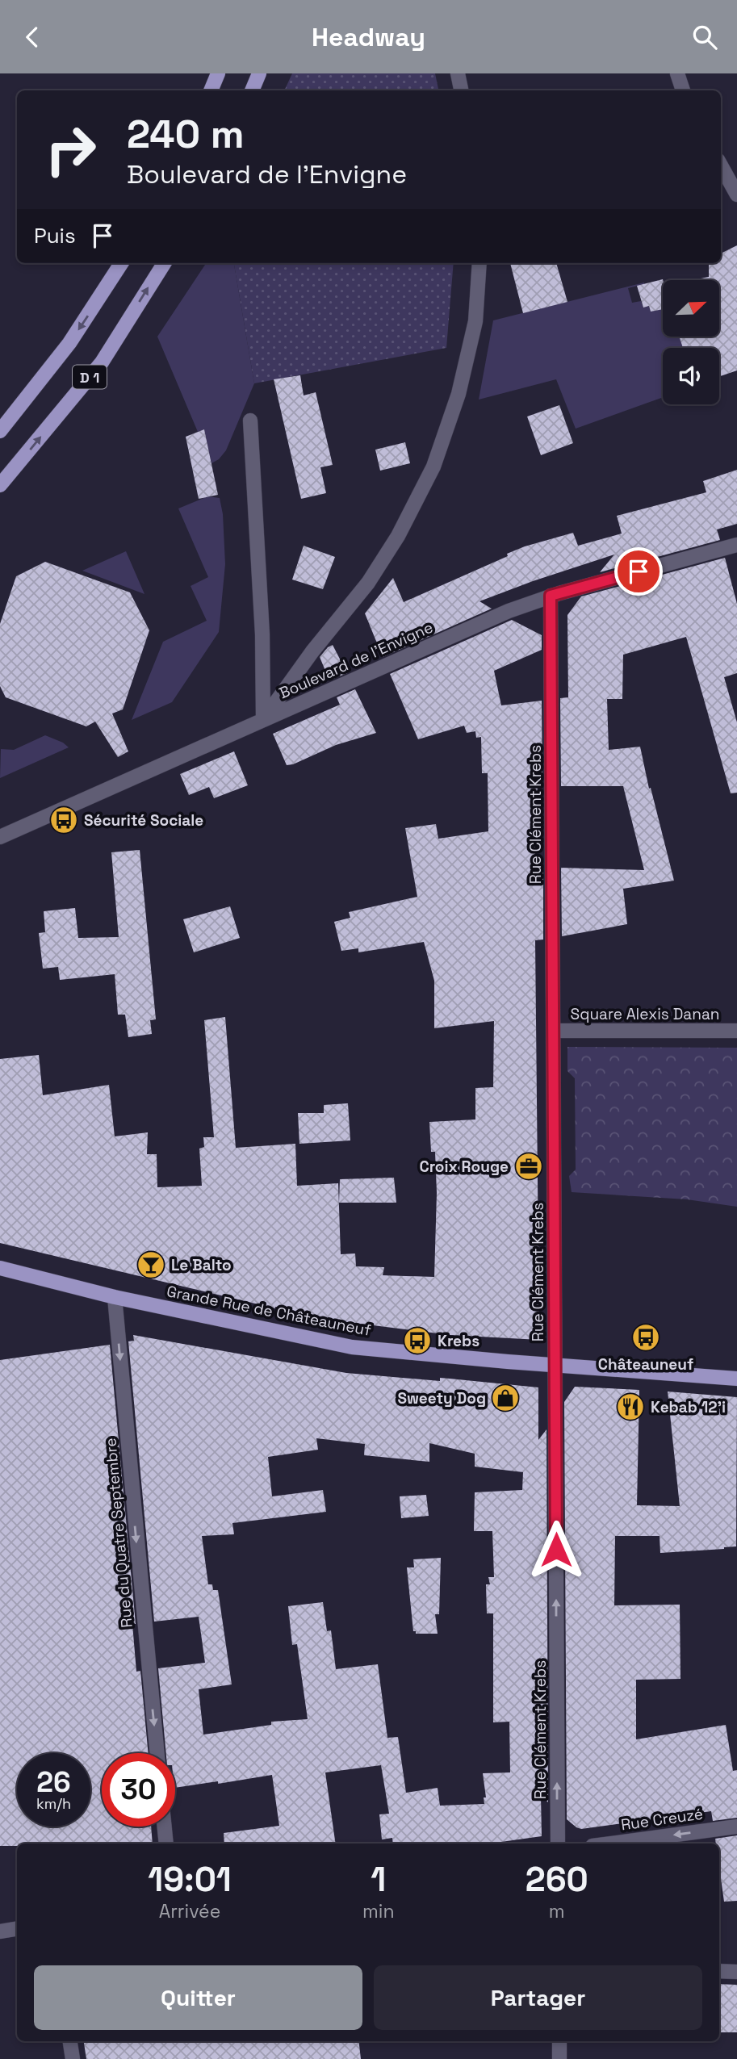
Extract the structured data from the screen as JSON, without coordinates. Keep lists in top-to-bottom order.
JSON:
{
  "streets": {
    "main road": ["D 1", "Grande Rue de Châteauneuf"],
    "street": [
      "Boulevard de l'Envigne",
      "Rue Clément Krebs",
      "Square Alexis Danan",
      "Rue du Quatre Septembre",
      "Rue Creuzé"
    ]
  },
  "crossings": [
    ["Boulevard de l'Envigne", "Rue Clément Krebs"],
    ["Rue Clément Krebs", "Square Alexis Danan"],
    ["Rue Clément Krebs", "Grande Rue de Châteauneuf"],
    ["Grande Rue de Châteauneuf", "Rue du Quatre Septembre"]
  ],
  "one_way": ["Rue Clément Krebs", "Rue du Quatre Septembre", "Rue Creuzé"],
  "places": {
    "bus stop": ["Sécurité Sociale", "Châteauneuf", "Krebs"],
    "office": ["Croix Rouge"],
    "bar": ["Le Balto"],
    "shop": ["Sweety Dog"],
    "restaurant": ["Kebab 12'i"]
  },
  "north": "top right",
  "page": {
    "header": "Headway",
    "turn": ["240 m", "Boulevard de l'Envigne"],
    "then": "Puis",
    "speed": "26 km/h",
    "limit": "30",
    "eta": [
      "19:01",
      "Arrivée",
      "1",
      "min",
      "260",
      "m"
    ],
    "buttons": ["Quitter", "Partager"]
  }
}
